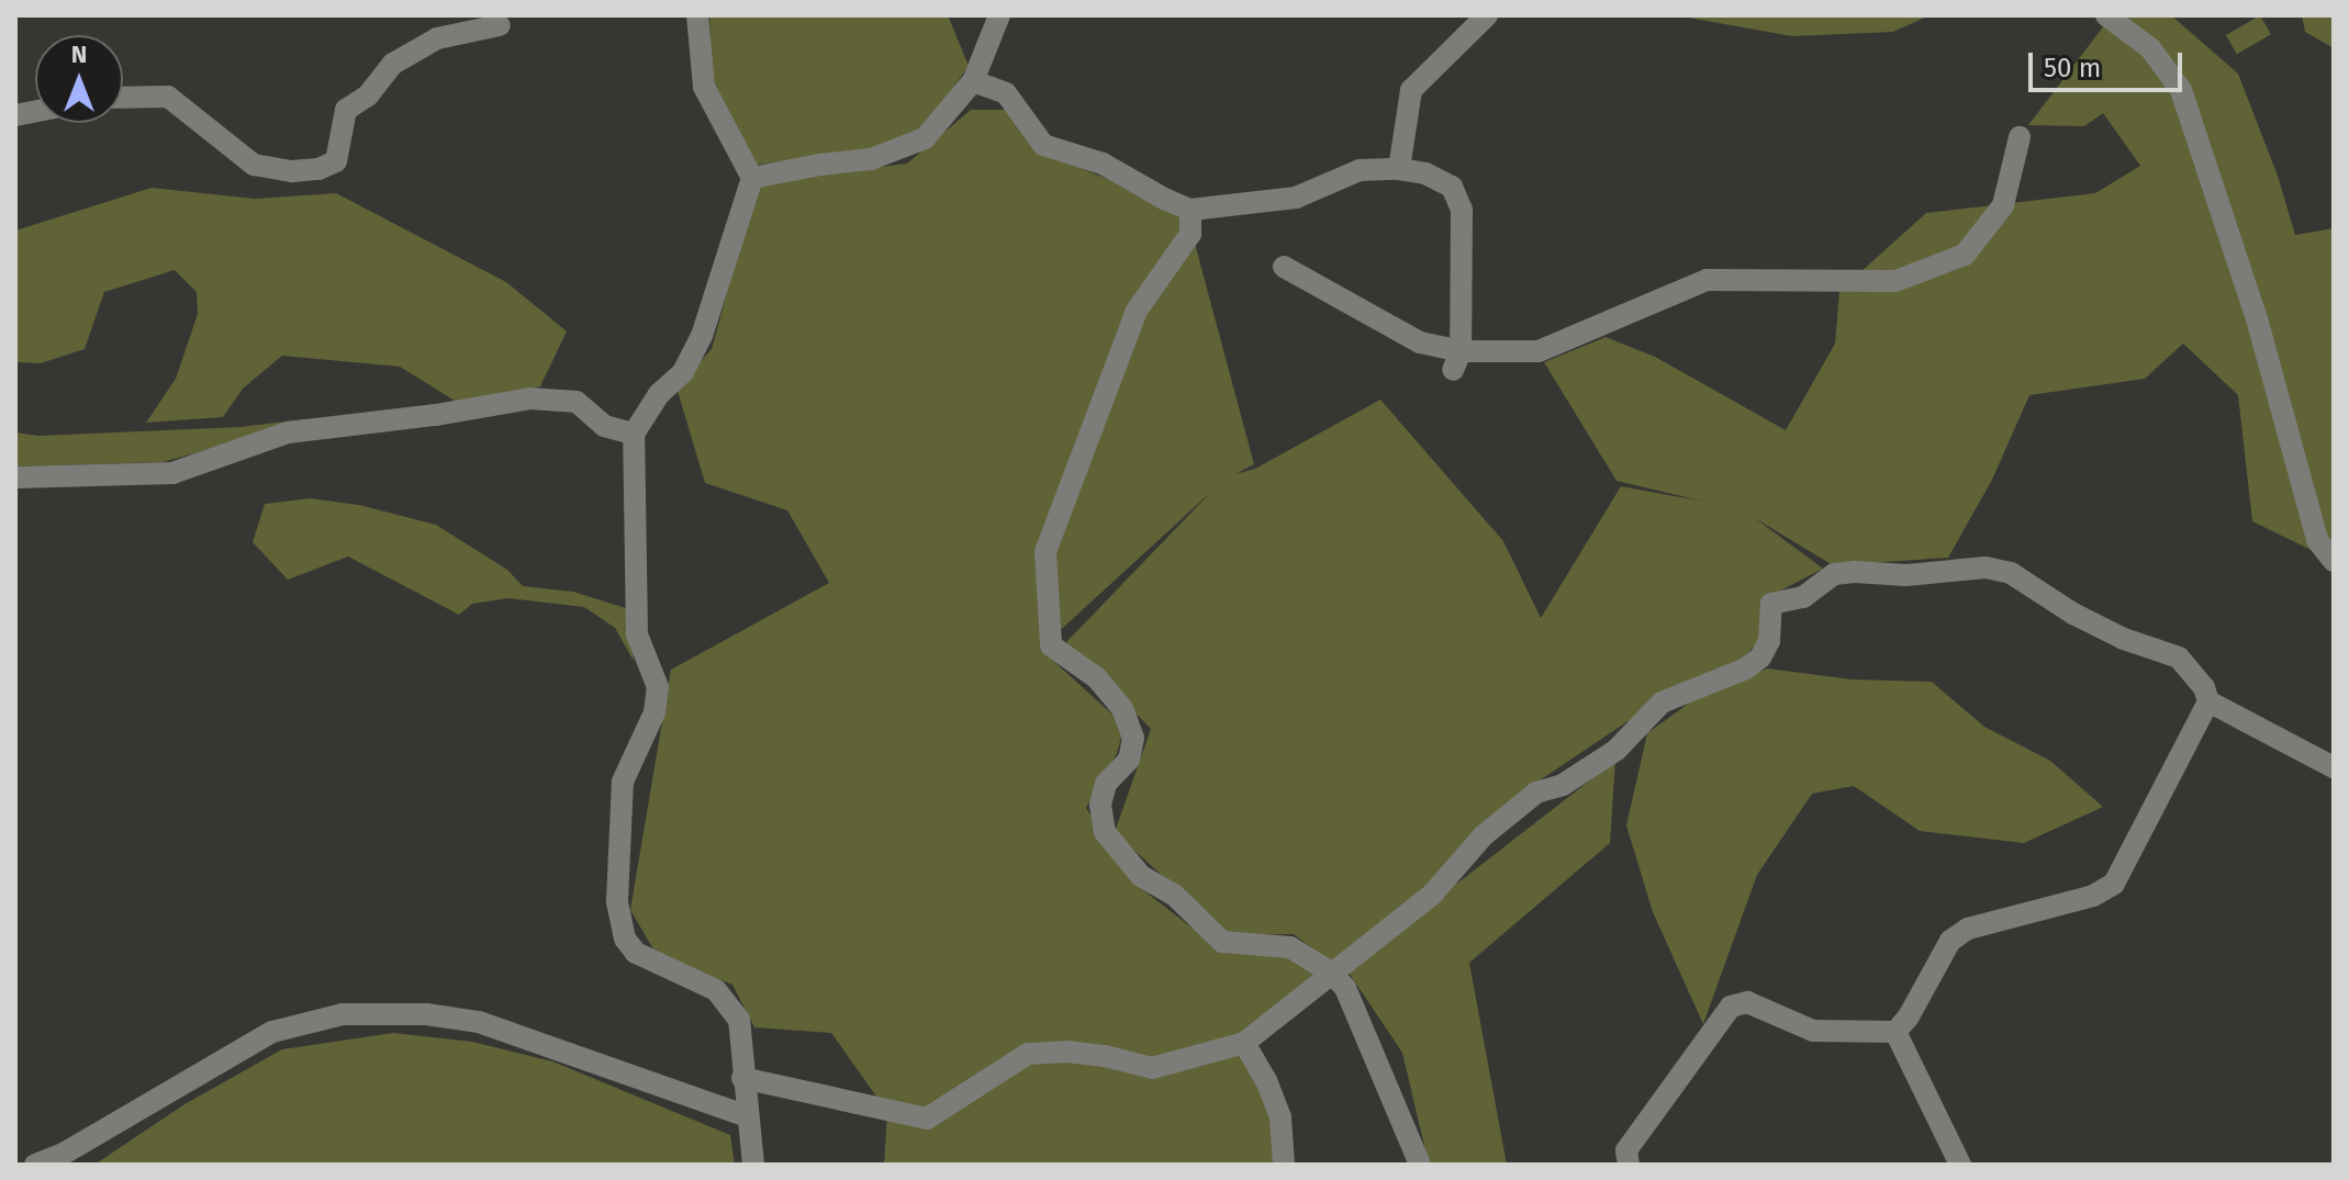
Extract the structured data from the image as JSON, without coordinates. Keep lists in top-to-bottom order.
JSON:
{
  "scale_bar": "50 m",
  "north": "top"
}
